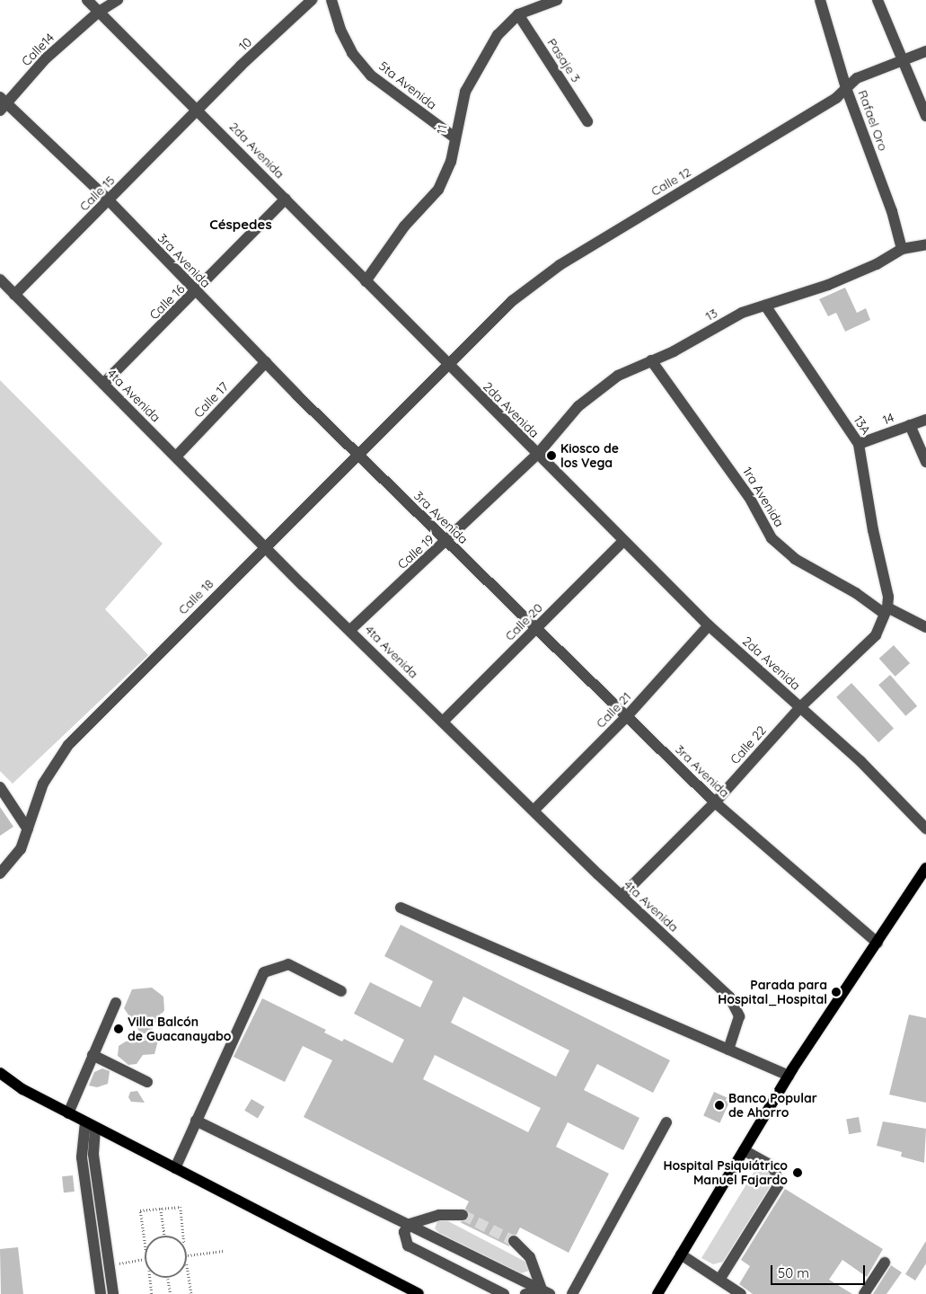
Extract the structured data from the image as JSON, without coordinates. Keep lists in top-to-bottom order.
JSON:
{
  "streets": {
    "street": [
      "10",
      "Calle14",
      "Pasaje 3",
      "5ta Avenida",
      "Rafael Oro",
      "11",
      "2da Avenida",
      "Calle 12",
      "Calle 15",
      "3ra Avenida",
      "Calle 16",
      "13",
      "4ta Avenida",
      "Calle 17",
      "14",
      "13A",
      "1ra Avenida",
      "Calle 19",
      "Calle 18",
      "Calle 20",
      "Calle 21",
      "Calle 22"
    ]
  },
  "crossings": [
    ["10", "2da Avenida"],
    ["10", "Calle 15"],
    ["Calle14", "2da Avenida"],
    ["Calle14", "3ra Avenida"],
    ["Pasaje 3", "11"],
    ["5ta Avenida", "11"],
    ["Rafael Oro", "Calle 12"],
    ["Rafael Oro", "13"],
    ["11", "2da Avenida"],
    ["2da Avenida", "Calle 12"],
    ["2da Avenida", "Calle 15"],
    ["2da Avenida", "Calle 16"],
    ["2da Avenida", "13"],
    ["2da Avenida", "Calle 19"],
    ["2da Avenida", "Calle 18"],
    ["2da Avenida", "Calle 20"],
    ["2da Avenida", "Calle 21"],
    ["2da Avenida", "Calle 22"],
    ["Calle 12", "Calle 18"],
    ["Calle 15", "3ra Avenida"],
    ["Calle 15", "4ta Avenida"],
    ["3ra Avenida", "Calle 16"],
    ["3ra Avenida", "Calle 17"],
    ["3ra Avenida", "Calle 19"],
    ["3ra Avenida", "Calle 18"],
    ["3ra Avenida", "Calle 20"],
    ["3ra Avenida", "Calle 21"],
    ["3ra Avenida", "Calle 22"],
    ["Calle 16", "4ta Avenida"],
    ["13", "13A"],
    ["13", "1ra Avenida"],
    ["13", "Calle 19"],
    ["4ta Avenida", "Calle 17"],
    ["4ta Avenida", "Calle 19"],
    ["4ta Avenida", "Calle 18"],
    ["4ta Avenida", "Calle 20"],
    ["4ta Avenida", "Calle 21"],
    ["4ta Avenida", "Calle 22"],
    ["14", "13A"],
    ["13A", "1ra Avenida"],
    ["13A", "Calle 22"],
    ["1ra Avenida", "Calle 22"]
  ],
  "districts": ["Céspedes"],
  "places": [
    "Kiosco de los Vega",
    "Parada para Hospital_Hospital",
    "Villa Balcón de Guacanayabo",
    "Banco Popular de Ahorro",
    "Hospital Psiquiátrico Manuel Fajardo"
  ],
  "scale_bar": "50 m"
}
